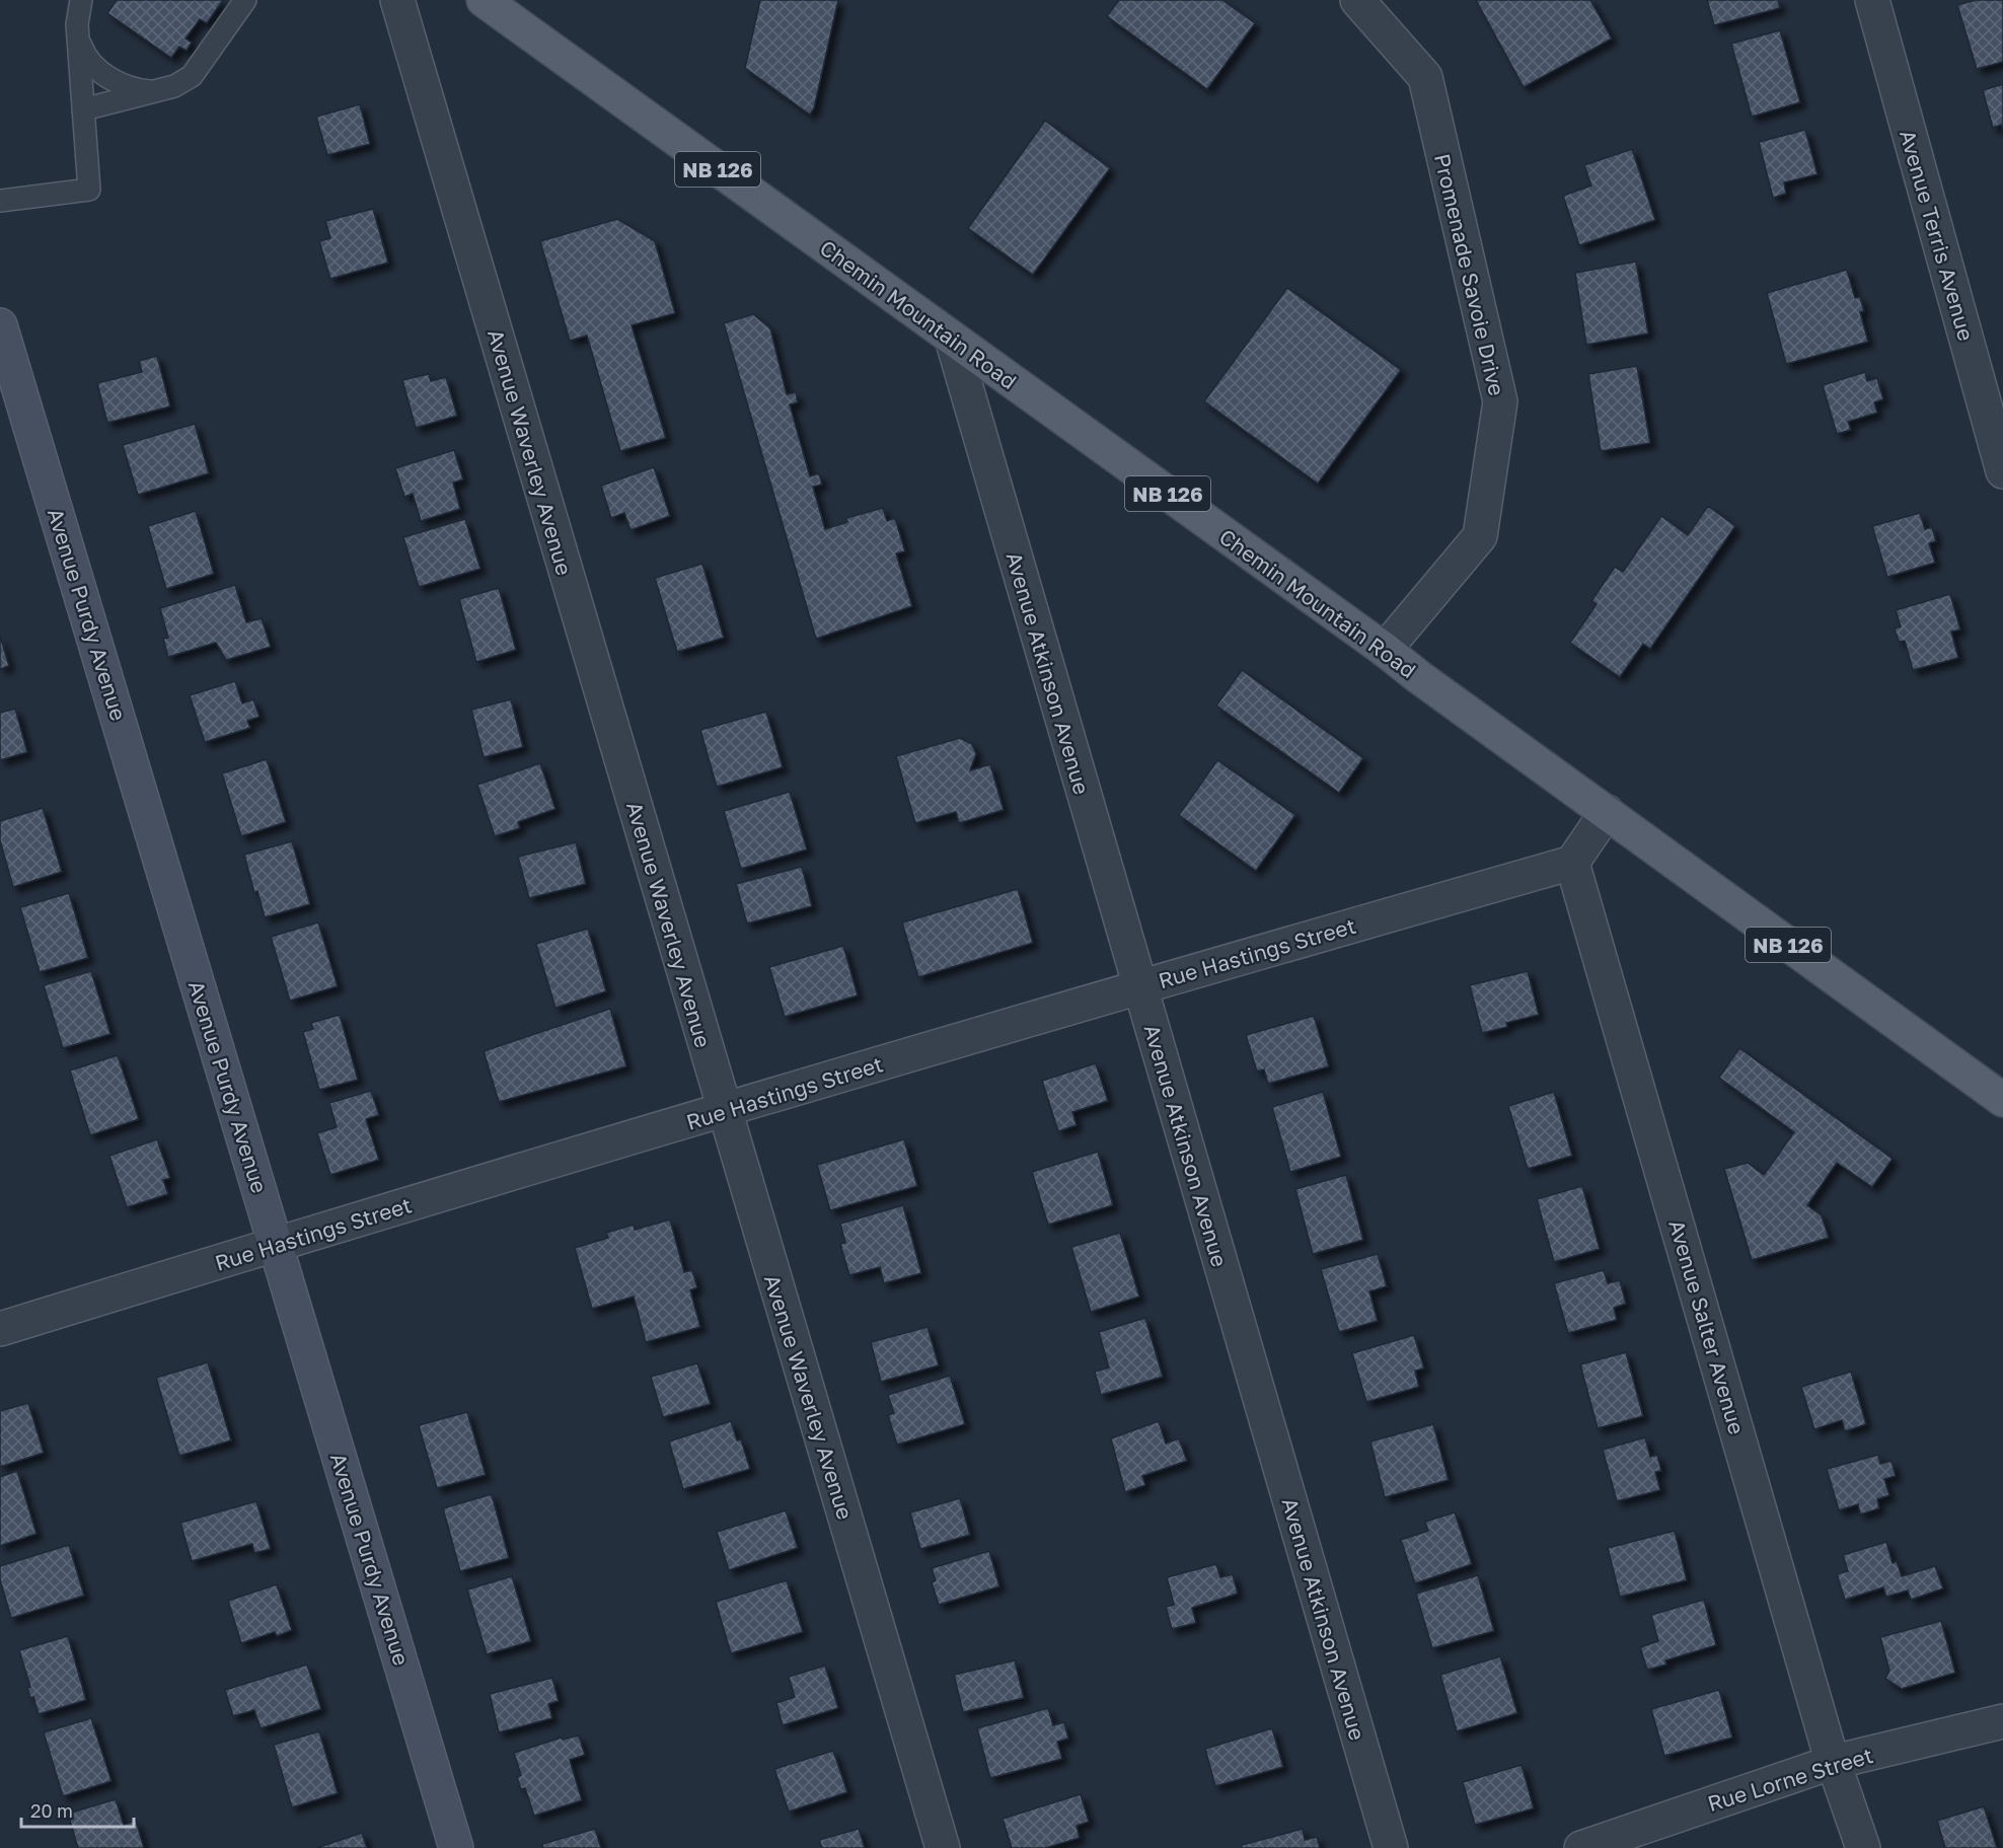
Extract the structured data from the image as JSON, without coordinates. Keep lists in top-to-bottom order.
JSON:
{
  "streets": {
    "main road": ["NB 126", "Chemin Mountain Road"],
    "street": [
      "Avenue Terris Avenue",
      "Promenade Savoie Drive",
      "Avenue Waverley Avenue",
      "Avenue Purdy Avenue",
      "Avenue Atkinson Avenue",
      "Rue Hastings Street",
      "Avenue Salter Avenue",
      "Rue Lorne Street"
    ]
  },
  "crossings": [
    ["Promenade Savoie Drive", "Chemin Mountain Road"],
    ["Chemin Mountain Road", "Avenue Atkinson Avenue"],
    ["Avenue Waverley Avenue", "Rue Hastings Street"],
    ["Avenue Purdy Avenue", "Rue Hastings Street"],
    ["Avenue Atkinson Avenue", "Rue Hastings Street"],
    ["Rue Hastings Street", "Avenue Salter Avenue"],
    ["Avenue Salter Avenue", "Rue Lorne Street"]
  ],
  "scale_bar": "20 m"
}
